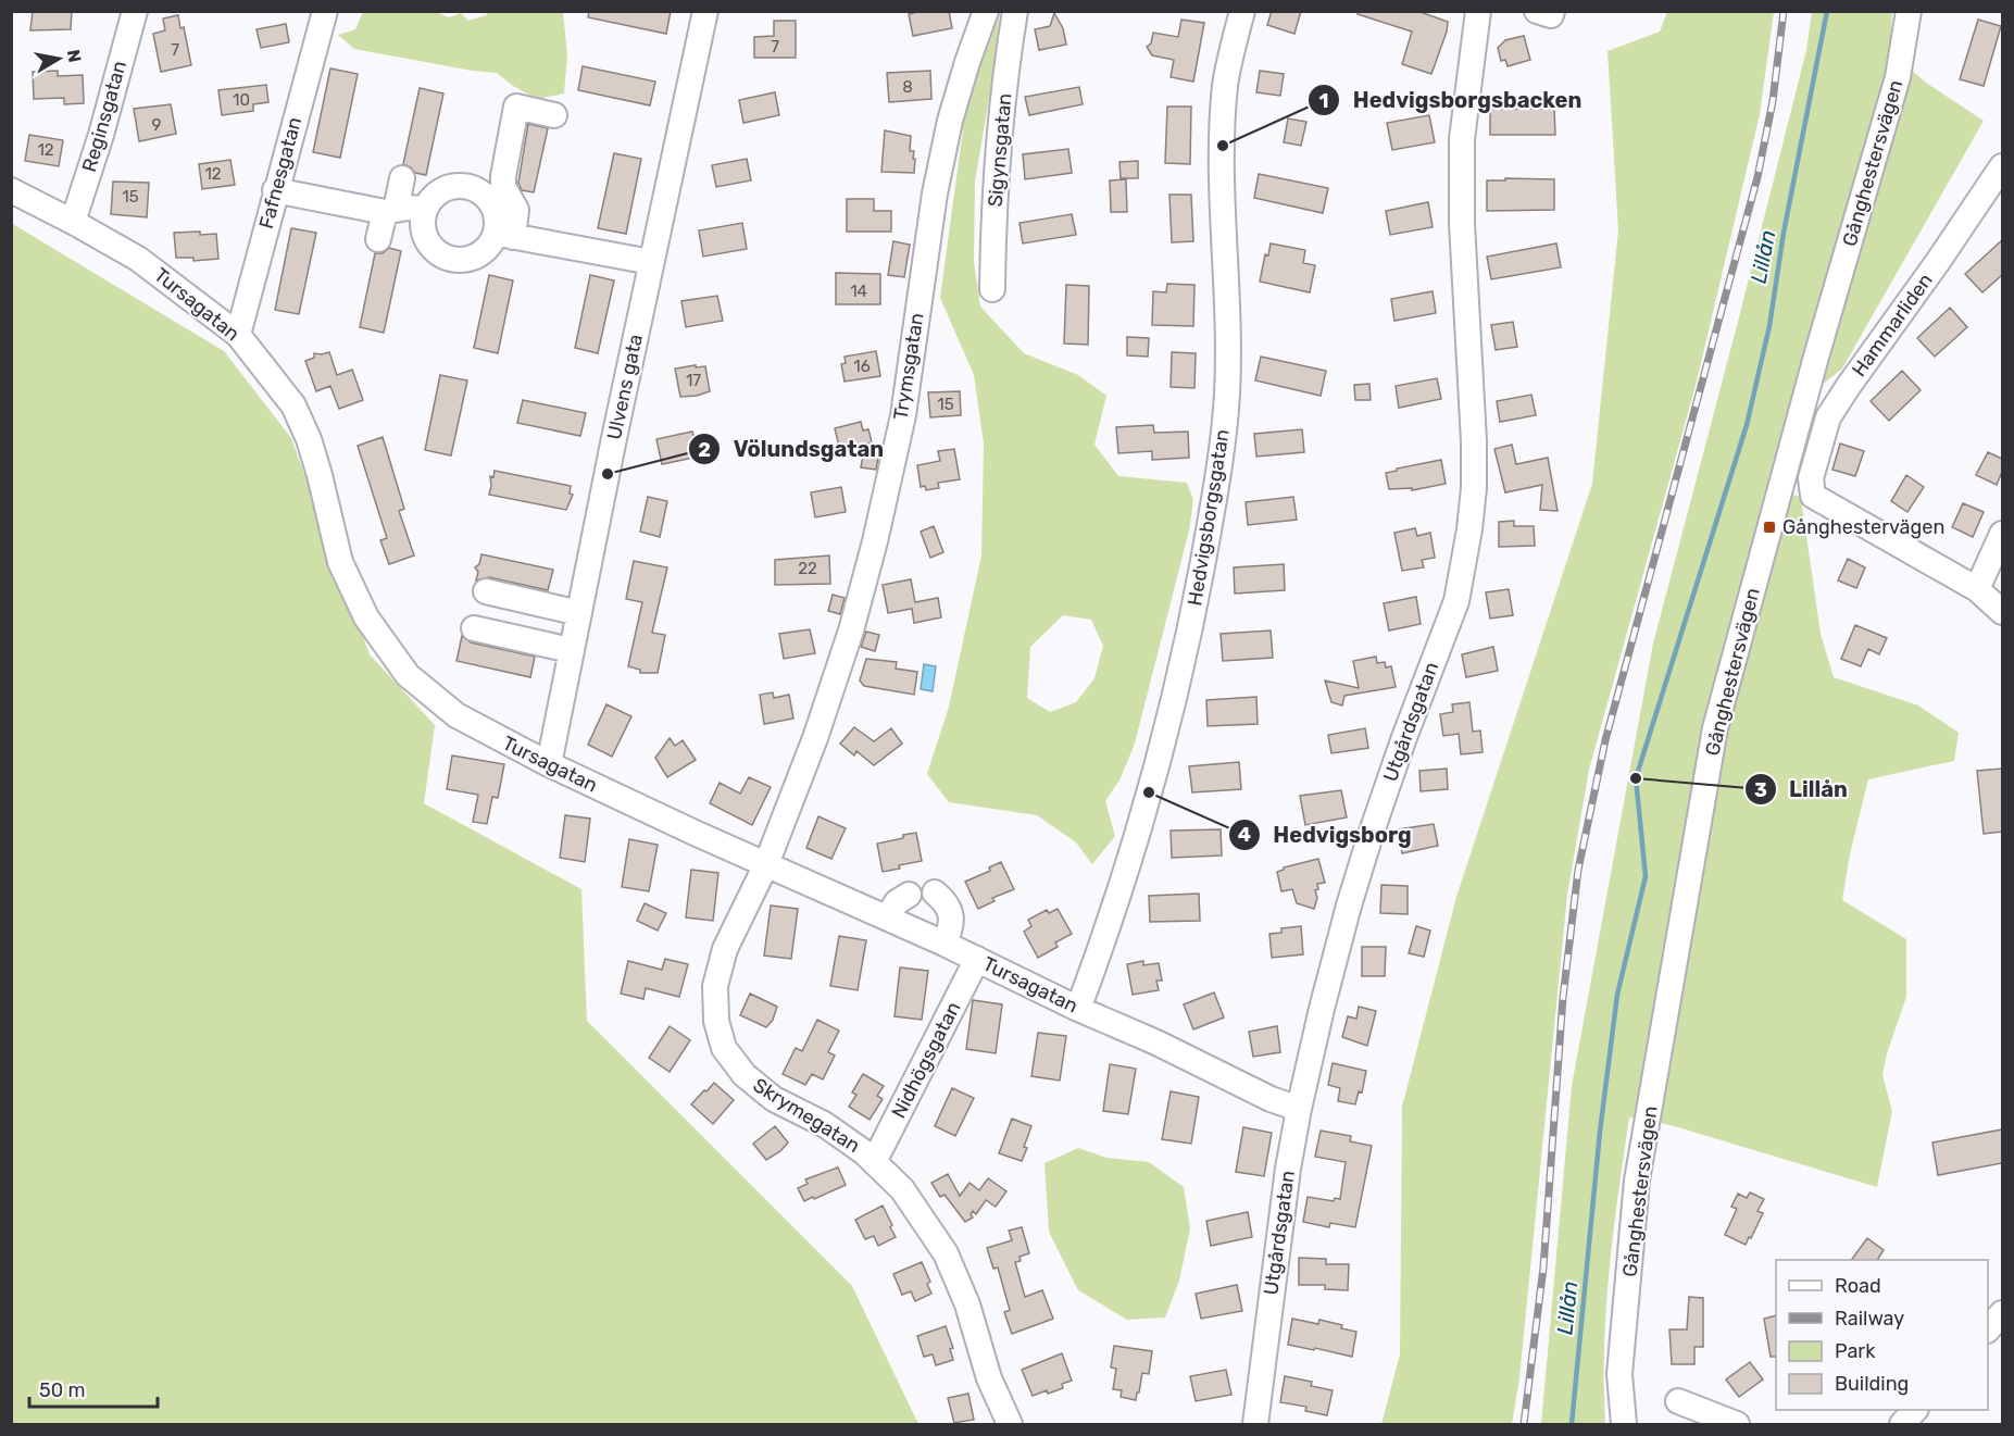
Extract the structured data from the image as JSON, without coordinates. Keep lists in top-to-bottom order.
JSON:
{
  "streets": {
    "street": [
      "Reginsgatan",
      "Sigynsgatan",
      "Gånghestersvägen",
      "Fafnesgatan",
      "Tursagatan",
      "Hammarliden",
      "Trymsgatan",
      "Ulvens gata",
      "Hedvigsborgsgatan",
      "Utgårdsgatan",
      "Nidhögsgatan",
      "Skrymegatan"
    ]
  },
  "crossings": [
    ["Reginsgatan", "Tursagatan"],
    ["Fafnesgatan", "Tursagatan"],
    ["Tursagatan", "Trymsgatan"],
    ["Tursagatan", "Ulvens gata"],
    ["Tursagatan", "Hedvigsborgsgatan"],
    ["Tursagatan", "Utgårdsgatan"],
    ["Tursagatan", "Nidhögsgatan"],
    ["Tursagatan", "Skrymegatan"],
    ["Trymsgatan", "Skrymegatan"],
    ["Nidhögsgatan", "Skrymegatan"]
  ],
  "water": ["Lillån"],
  "places": {
    "other": [
      "Hedvigsborgsbacken",
      "Völundsgatan",
      "Lillån",
      "Hedvigsborg"
    ],
    "transit": ["Gånghestervägen"]
  },
  "house_numbers": [
    "7",
    "7",
    "8",
    "10",
    "9",
    "12",
    "12",
    "15",
    "14",
    "16",
    "17",
    "15",
    "22"
  ],
  "legend": [
    "Road",
    "Railway",
    "Park",
    "Building"
  ],
  "scale_bar": "50 m",
  "north": "right"
}
